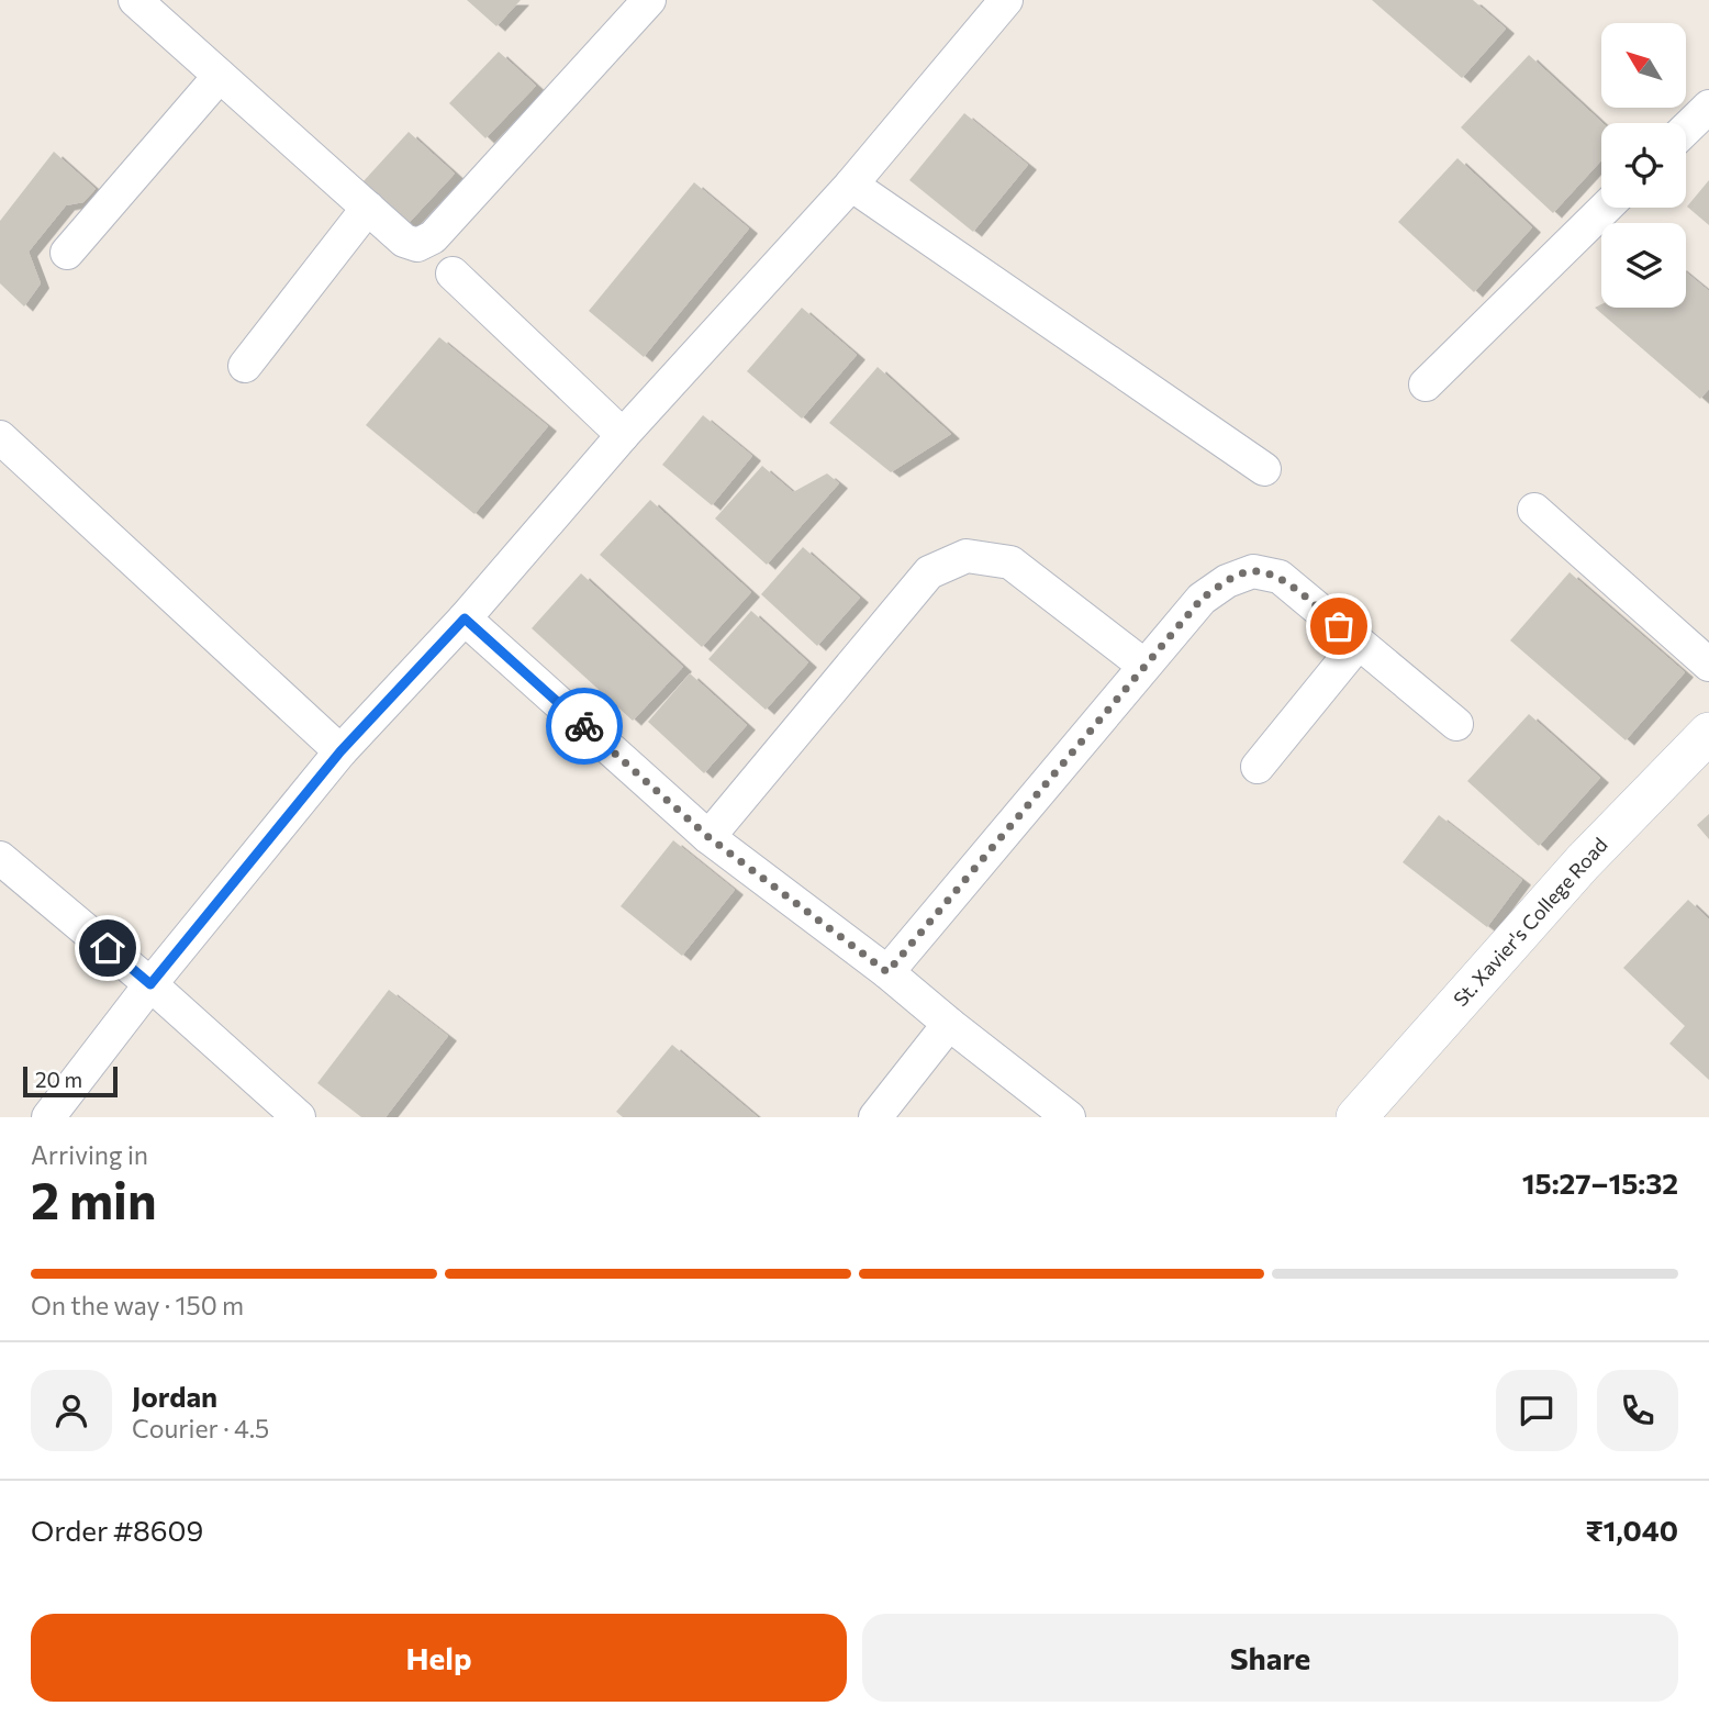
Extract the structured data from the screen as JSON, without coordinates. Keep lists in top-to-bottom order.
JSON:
{
  "streets": {
    "street": ["St. Xavier's College Road"]
  },
  "scale_bar": "20 m",
  "north": "top left",
  "page": {
    "scale": "20 m",
    "heading": ["2 min", "Arriving in", "15:27–15:32"],
    "panel": [
      "Jordan",
      "Courier · 4.5",
      "Order #8609",
      "₹1,040"
    ],
    "bar": "On the way · 150 m",
    "buttons": ["Help", "Share"]
  }
}
